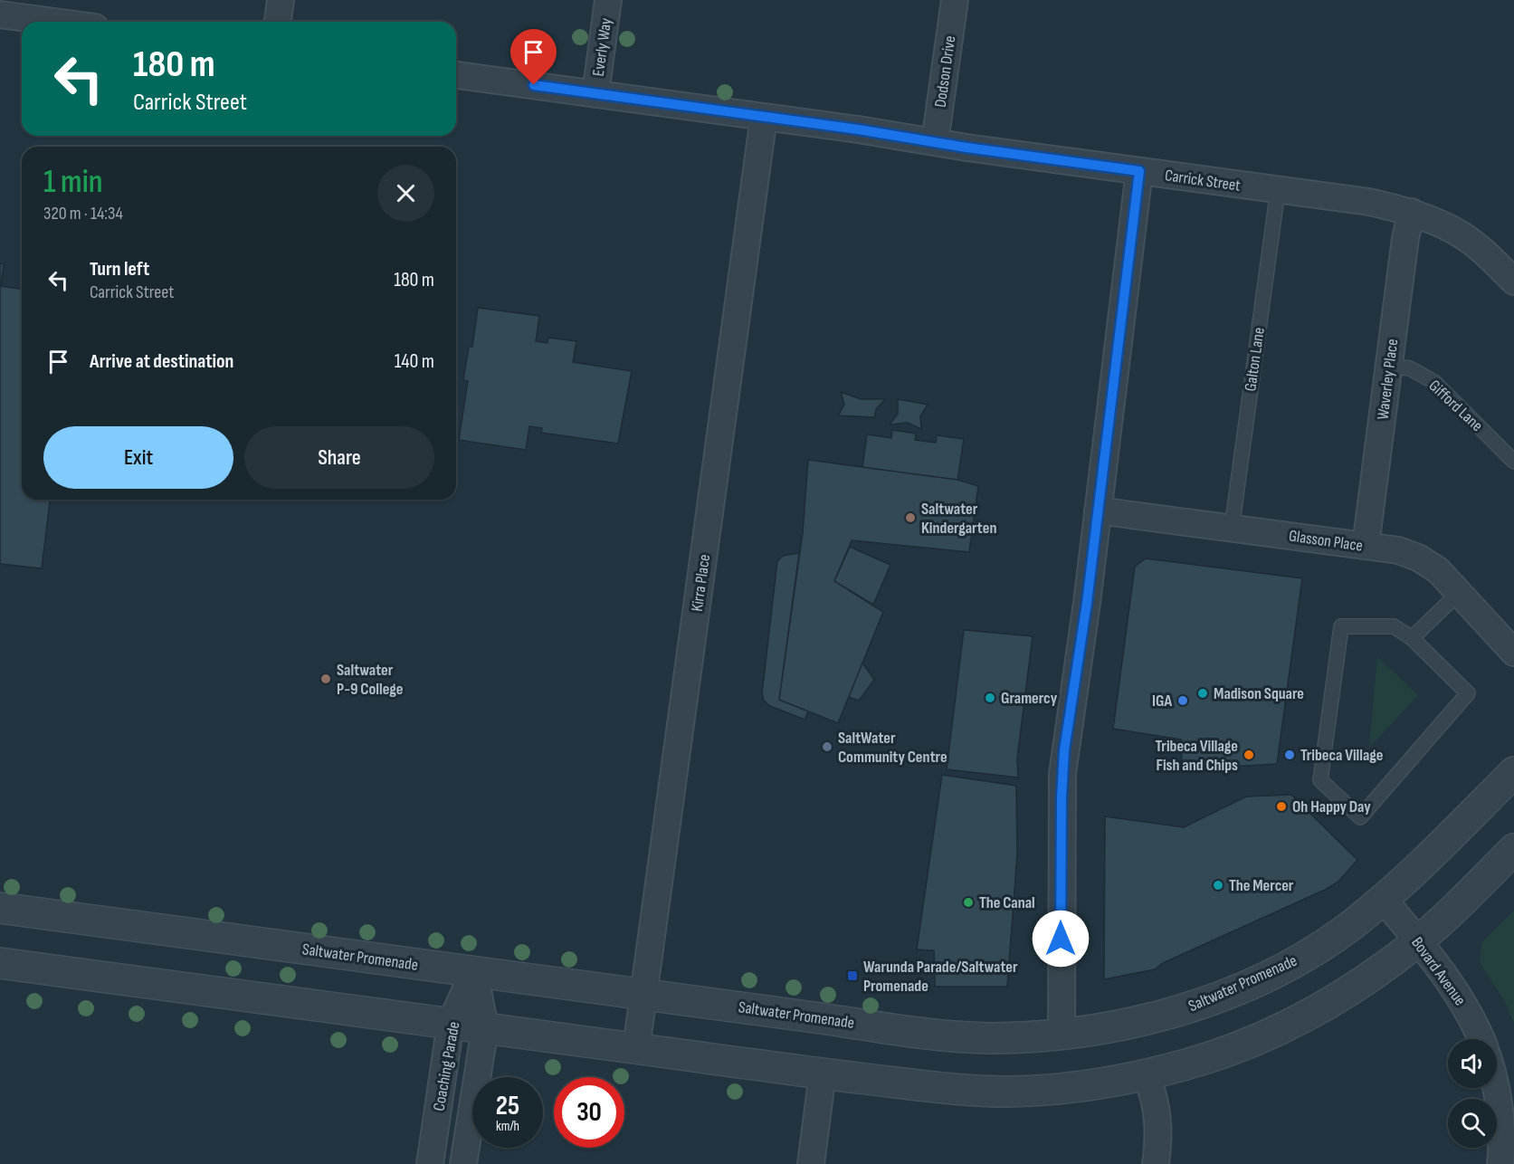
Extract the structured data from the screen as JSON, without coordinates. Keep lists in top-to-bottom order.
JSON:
{
  "streets": {
    "street": [
      "Everly Way",
      "Dodson Drive",
      "Carrick Street",
      "Waverley Place",
      "Glasson Place",
      "Kirra Place",
      "Saltwater Promenade",
      "Bovard Avenue",
      "Coaching Parade"
    ],
    "lane": ["Galton Lane", "Gifford Lane"]
  },
  "crossings": [
    ["Everly Way", "Carrick Street"],
    ["Dodson Drive", "Carrick Street"],
    ["Carrick Street", "Galton Lane"],
    ["Carrick Street", "Waverley Place"],
    ["Carrick Street", "Kirra Place"],
    ["Galton Lane", "Glasson Place"],
    ["Waverley Place", "Gifford Lane"],
    ["Waverley Place", "Glasson Place"],
    ["Kirra Place", "Saltwater Promenade"],
    ["Saltwater Promenade", "Bovard Avenue"],
    ["Saltwater Promenade", "Coaching Parade"]
  ],
  "places": {
    "other": [
      "Saltwater Kindergarten",
      "Saltwater P-9 College",
      "Madison Square",
      "Gramercy",
      "IGA",
      "SaltWater Community Centre",
      "Tribeca Village Fish and Chips",
      "Tribeca Village",
      "Oh Happy Day",
      "The Mercer",
      "The Canal"
    ],
    "transit": ["Warunda Parade/Saltwater Promenade"]
  },
  "page": {
    "turn": ["180 m", "Carrick Street"],
    "heading": ["1 min", "320 m · 14:34"],
    "list": [
      {
        "name": "Turn left",
        "note": "Carrick Street",
        "value": "180 m"
      },
      {
        "name": "Arrive at destination",
        "value": "140 m"
      }
    ],
    "buttons": ["Exit", "Share"],
    "speed": "25 km/h",
    "limit": "30"
  }
}
